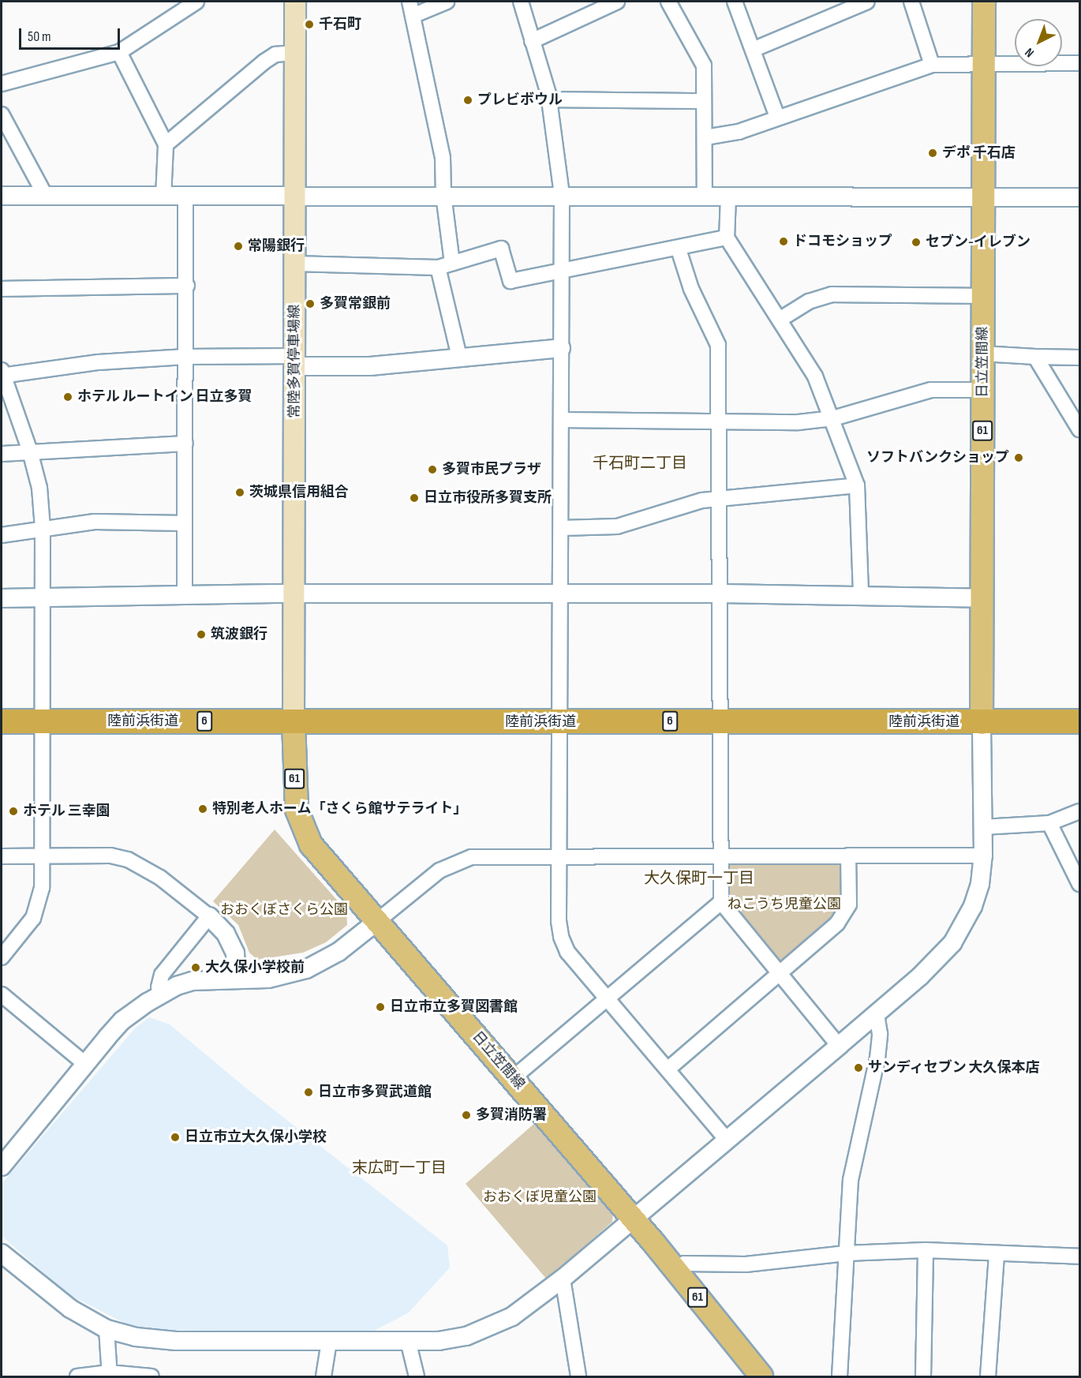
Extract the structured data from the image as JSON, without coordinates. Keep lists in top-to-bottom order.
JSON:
{
  "streets": {
    "highway": ["陸前浜街道", "6"],
    "main road": ["常陸多賀停車場線", "日立笠間線", "61"]
  },
  "crossings": [
    ["常陸多賀停車場線", "日立笠間線"],
    ["常陸多賀停車場線", "陸前浜街道"],
    ["日立笠間線", "陸前浜街道"]
  ],
  "districts": ["千石町二丁目", "大久保町一丁目", "末広町一丁目"],
  "parks": ["ねこうち児童公園", "おおくぼさくら公園", "おおくぼ児童公園"],
  "places": [
    "千石町",
    "プレビボウル",
    "デポ 千石店",
    "ドコモショップ",
    "セブン-イレブン",
    "常陽銀行",
    "多賀常銀前",
    "ホテル ルートイン 日立多賀",
    "ソフトバンクショップ",
    "多賀市民プラザ",
    "茨城県信用組合",
    "日立市役所多賀支所",
    "筑波銀行",
    "特別老人ホーム「さくら館サテライト」",
    "ホテル 三幸園",
    "大久保小学校前",
    "日立市立多賀図書館",
    "サンディセブン 大久保本店",
    "日立市多賀武道館",
    "多賀消防署",
    "日立市立大久保小学校"
  ],
  "scale_bar": "50 m",
  "north": "bottom left"
}
